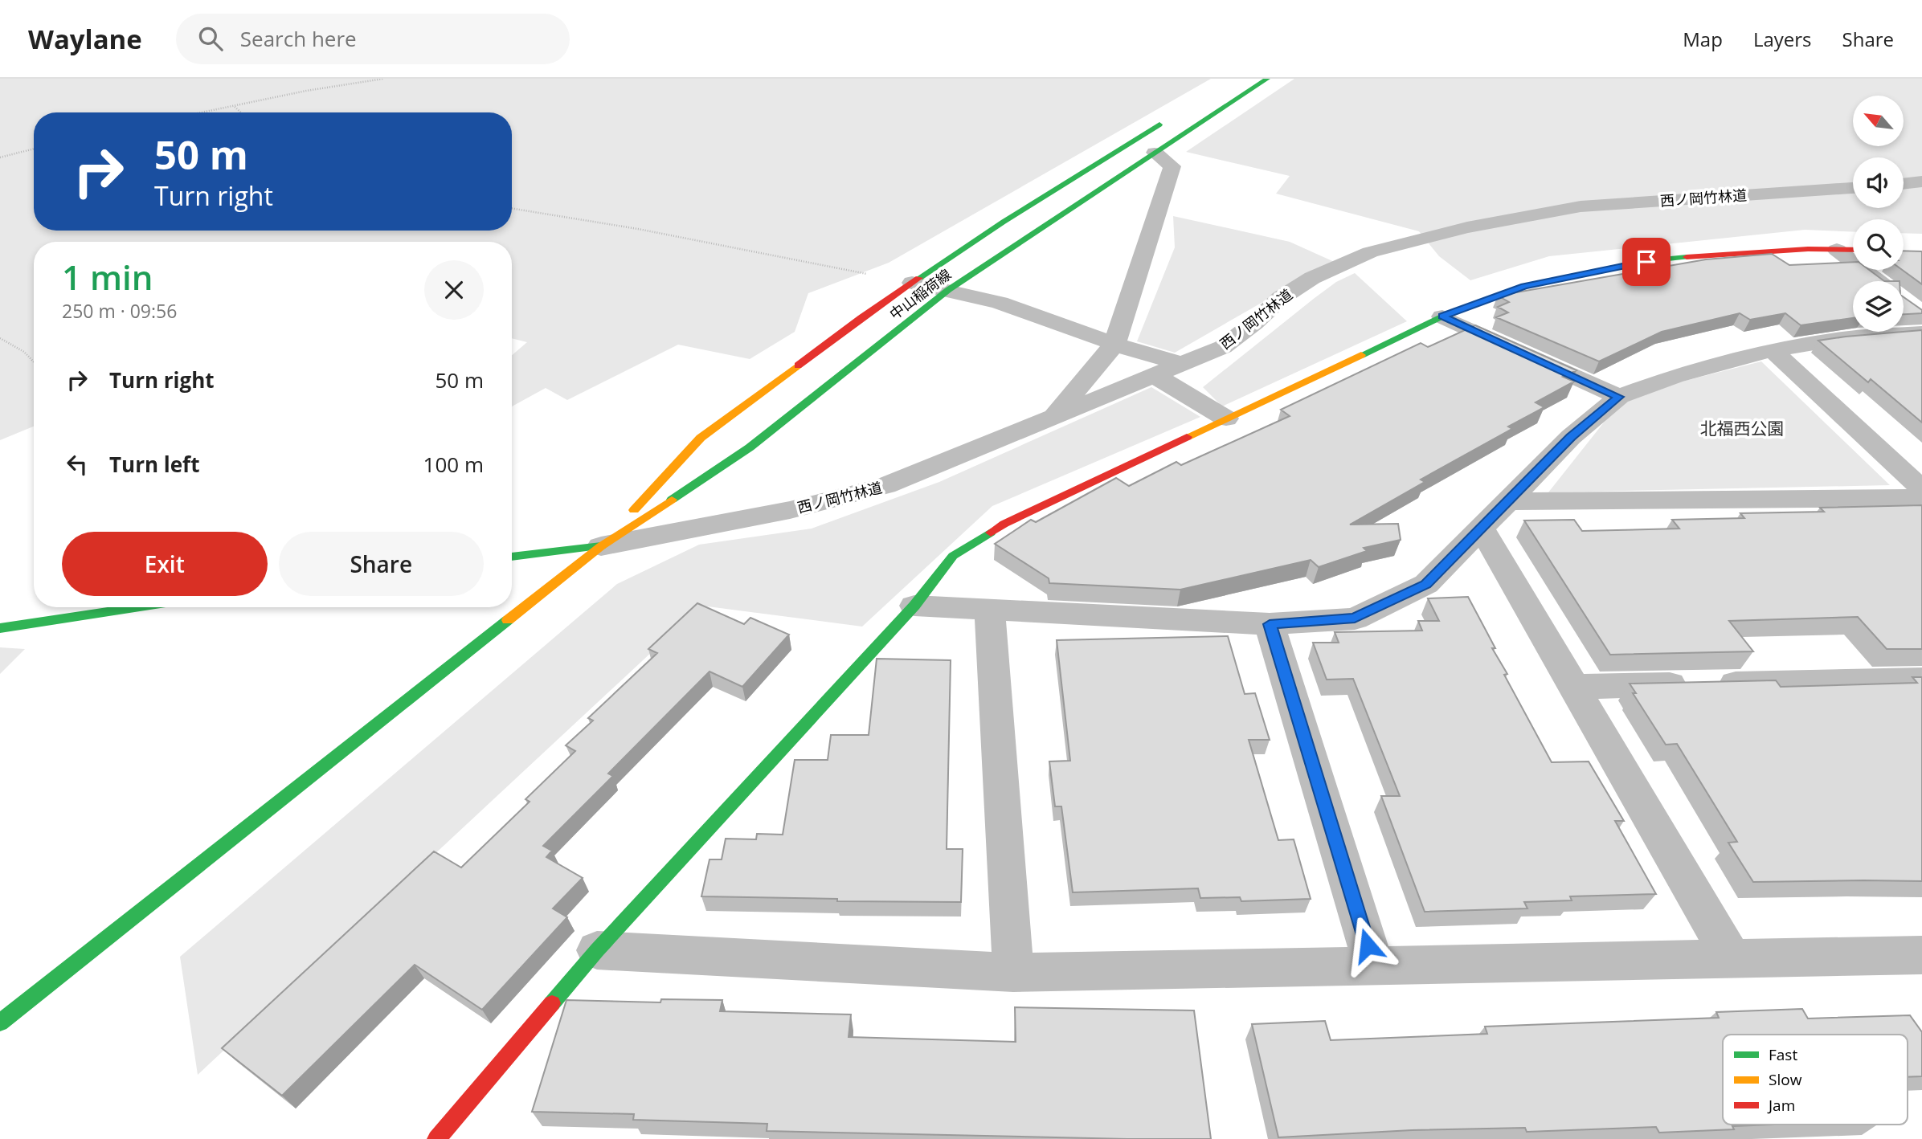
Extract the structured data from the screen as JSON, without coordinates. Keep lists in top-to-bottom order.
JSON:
{
  "streets": {
    "main road": ["中山稲荷線"],
    "street": ["西ノ岡竹林道"]
  },
  "crossings": [
    ["西ノ岡竹林道", "中山稲荷線"]
  ],
  "parks": ["北福西公園"],
  "legend": ["Fast", "Slow", "Jam"],
  "north": "top left",
  "page": {
    "header": "Waylane",
    "search": "Search here",
    "nav": ["Map", "Layers", "Share"],
    "turn": ["50 m", "Turn right"],
    "heading": ["1 min", "250 m · 09:56"],
    "list": [
      {
        "name": "Turn right",
        "value": "50 m"
      },
      {
        "name": "Turn left",
        "value": "100 m"
      }
    ],
    "buttons": ["Exit", "Share"]
  }
}
